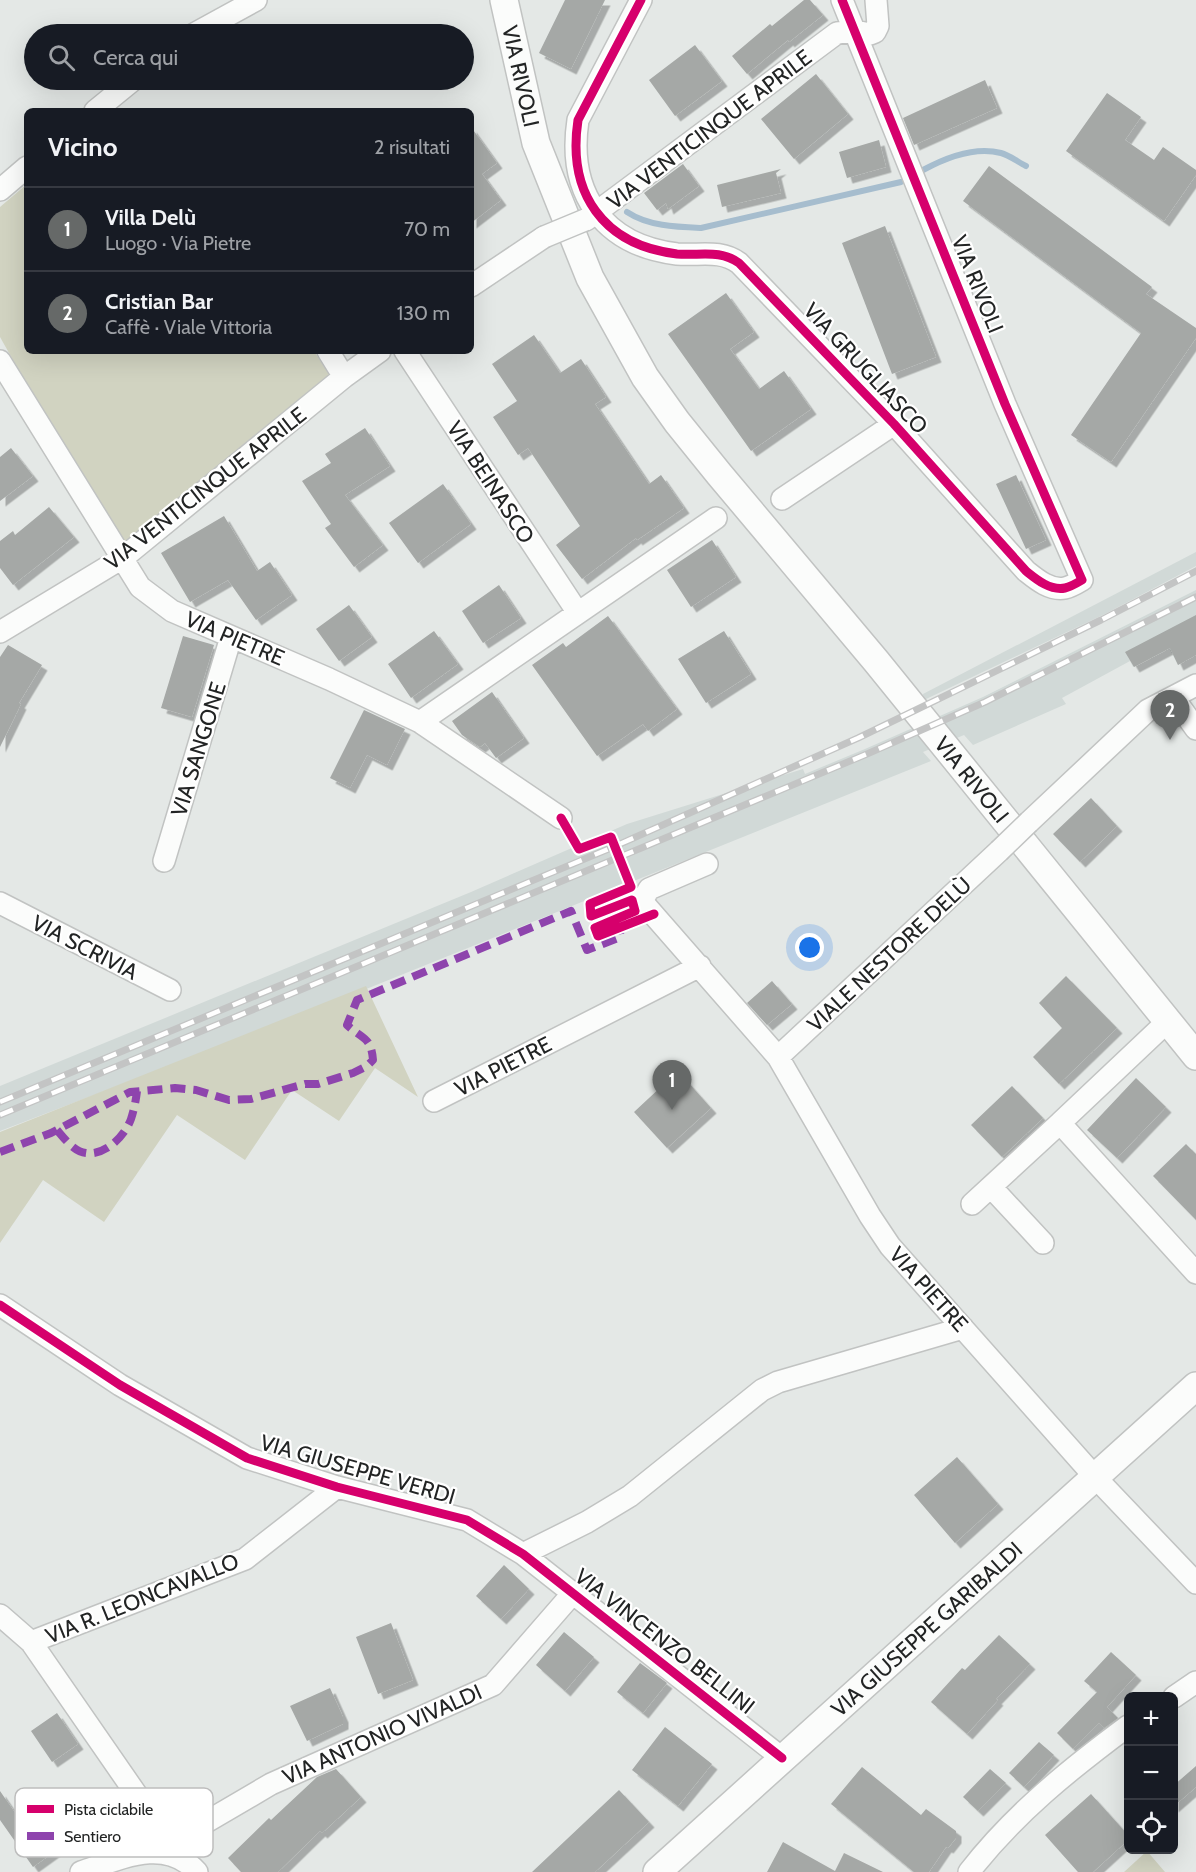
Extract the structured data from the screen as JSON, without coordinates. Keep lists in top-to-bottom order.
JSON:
{
  "streets": {
    "street": [
      "VIA RIVOLI",
      "VIA VENTICINQUE APRILE",
      "VIA GRUGLIASCO",
      "VIA BEINASCO",
      "VIA PIETRE",
      "VIA SANGONE",
      "VIA SCRIVIA",
      "VIALE NESTORE DELÙ",
      "VIA GIUSEPPE VERDI",
      "VIA R. LEONCAVALLO",
      "VIA GIUSEPPE GARIBALDI",
      "VIA VINCENZO BELLINI",
      "VIA ANTONIO VIVALDI"
    ]
  },
  "crossings": [
    ["VIA RIVOLI", "VIA VENTICINQUE APRILE"],
    ["VIA RIVOLI", "VIA GRUGLIASCO"],
    ["VIA VENTICINQUE APRILE", "VIA GRUGLIASCO"],
    ["VIA VENTICINQUE APRILE", "VIA PIETRE"],
    ["VIA PIETRE", "VIA SANGONE"],
    ["VIA PIETRE", "VIALE NESTORE DELÙ"],
    ["VIA PIETRE", "VIA GIUSEPPE GARIBALDI"],
    ["VIA GIUSEPPE VERDI", "VIA R. LEONCAVALLO"],
    ["VIA GIUSEPPE VERDI", "VIA VINCENZO BELLINI"],
    ["VIA GIUSEPPE GARIBALDI", "VIA VINCENZO BELLINI"],
    ["VIA VINCENZO BELLINI", "VIA ANTONIO VIVALDI"]
  ],
  "legend": ["Pista ciclabile", "Sentiero"],
  "page": {
    "search": "Cerca qui",
    "heading": ["Vicino", "2 risultati"],
    "list": [
      {
        "mark": "1",
        "name": "Villa Delù",
        "note": "Luogo · Via Pietre",
        "value": "70 m"
      },
      {
        "mark": "2",
        "name": "Cristian Bar",
        "note": "Caffè · Viale Vittoria",
        "value": "130 m"
      }
    ],
    "pins": ["2", "1"],
    "map_buttons": ["+", "−"]
  }
}
